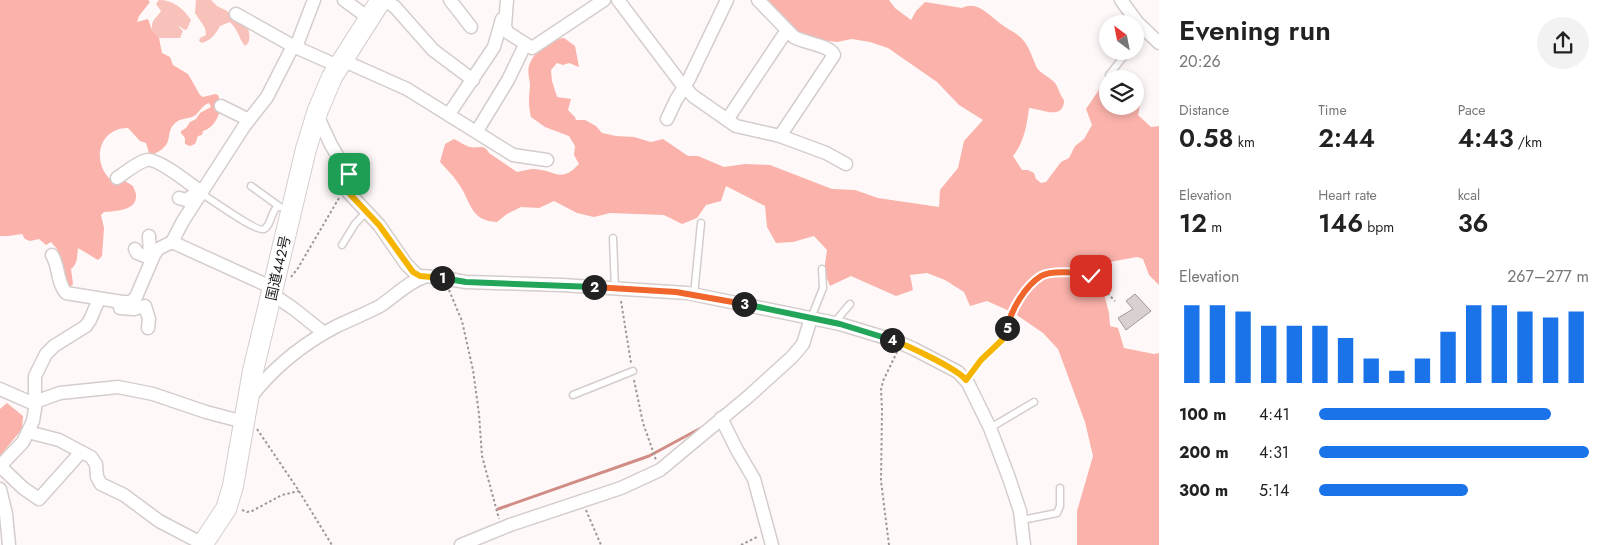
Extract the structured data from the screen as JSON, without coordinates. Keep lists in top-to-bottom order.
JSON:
{
  "streets": {
    "highway": ["国道442号"]
  },
  "north": "top left",
  "page": {
    "heading": ["Evening run", "20:26"],
    "stats": [
      ["Distance", "0.58 km"],
      ["Time", "2:44"],
      ["Pace", "4:43 /km"],
      ["Elevation", "12 m"],
      ["Heart rate", "146 bpm"],
      ["kcal", "36"]
    ],
    "chart": ["Elevation", "267–277 m"],
    "pins": [
      "1",
      "2",
      "3",
      "5",
      "4"
    ],
    "list": [
      {
        "name": "100 m",
        "note": "4:41"
      },
      {
        "name": "200 m",
        "note": "4:31"
      },
      {
        "name": "300 m",
        "note": "5:14"
      }
    ]
  }
}
